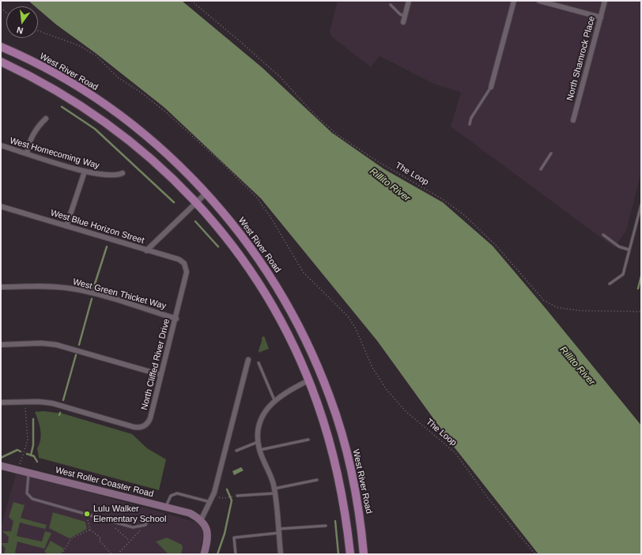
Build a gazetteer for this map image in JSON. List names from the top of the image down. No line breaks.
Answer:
{"streets":{"main road":["West River Road"],"street":["North Shamrock Place","West Homecoming Way","West Blue Horizon Street","West Green Thicket Way","North Cliffed River Drive","West Roller Coaster Road"],"path":["The Loop"]},"crossings":[["West Blue Horizon Street","North Cliffed River Drive"],["West Green Thicket Way","North Cliffed River Drive"]],"water":["Rillito River"],"places":["Lulu Walker Elementary School"],"north":"bottom"}
